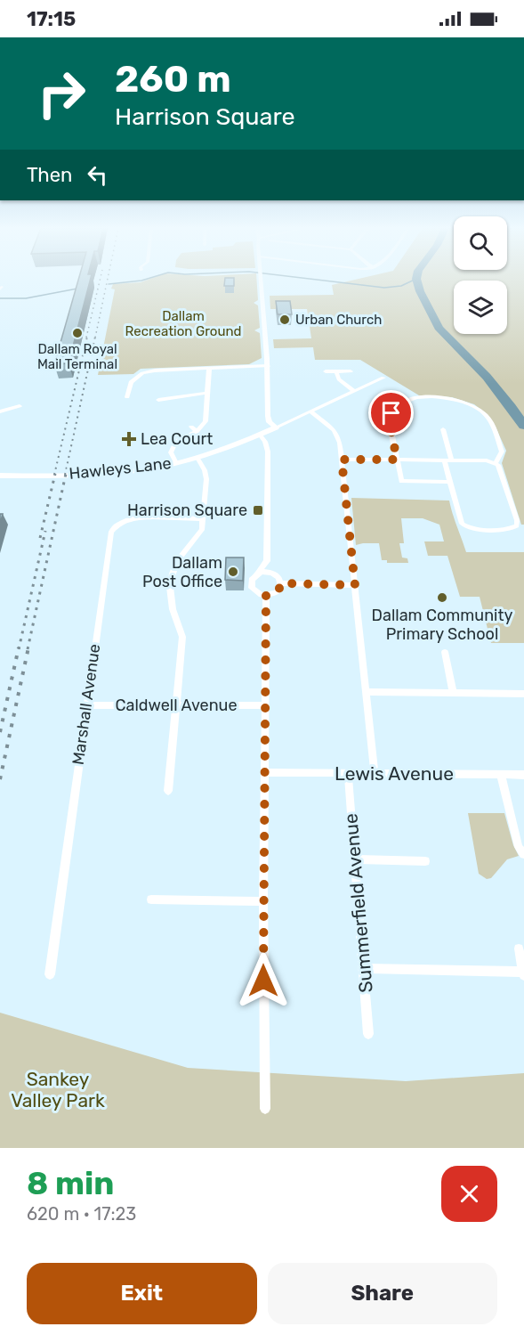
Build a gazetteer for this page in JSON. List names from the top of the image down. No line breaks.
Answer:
{"streets":{"street":["Hawleys Lane","Marshall Avenue","Caldwell Avenue","Lewis Avenue","Summerfield Avenue"]},"crossings":[["Marshall Avenue","Caldwell Avenue"],["Lewis Avenue","Summerfield Avenue"]],"parks":["Dallam Recreation Ground","Sankey Valley Park"],"places":{"other":["Urban Church","Dallam Royal Mail Terminal","Dallam Post Office","Dallam Community Primary School"],"health":["Lea Court"],"transit":["Harrison Square"]},"page":{"status":"17:15","turn":["260 m","Harrison Square"],"then":"Then","heading":["8 min","620 m · 17:23"],"buttons":["Exit","Share"]}}
